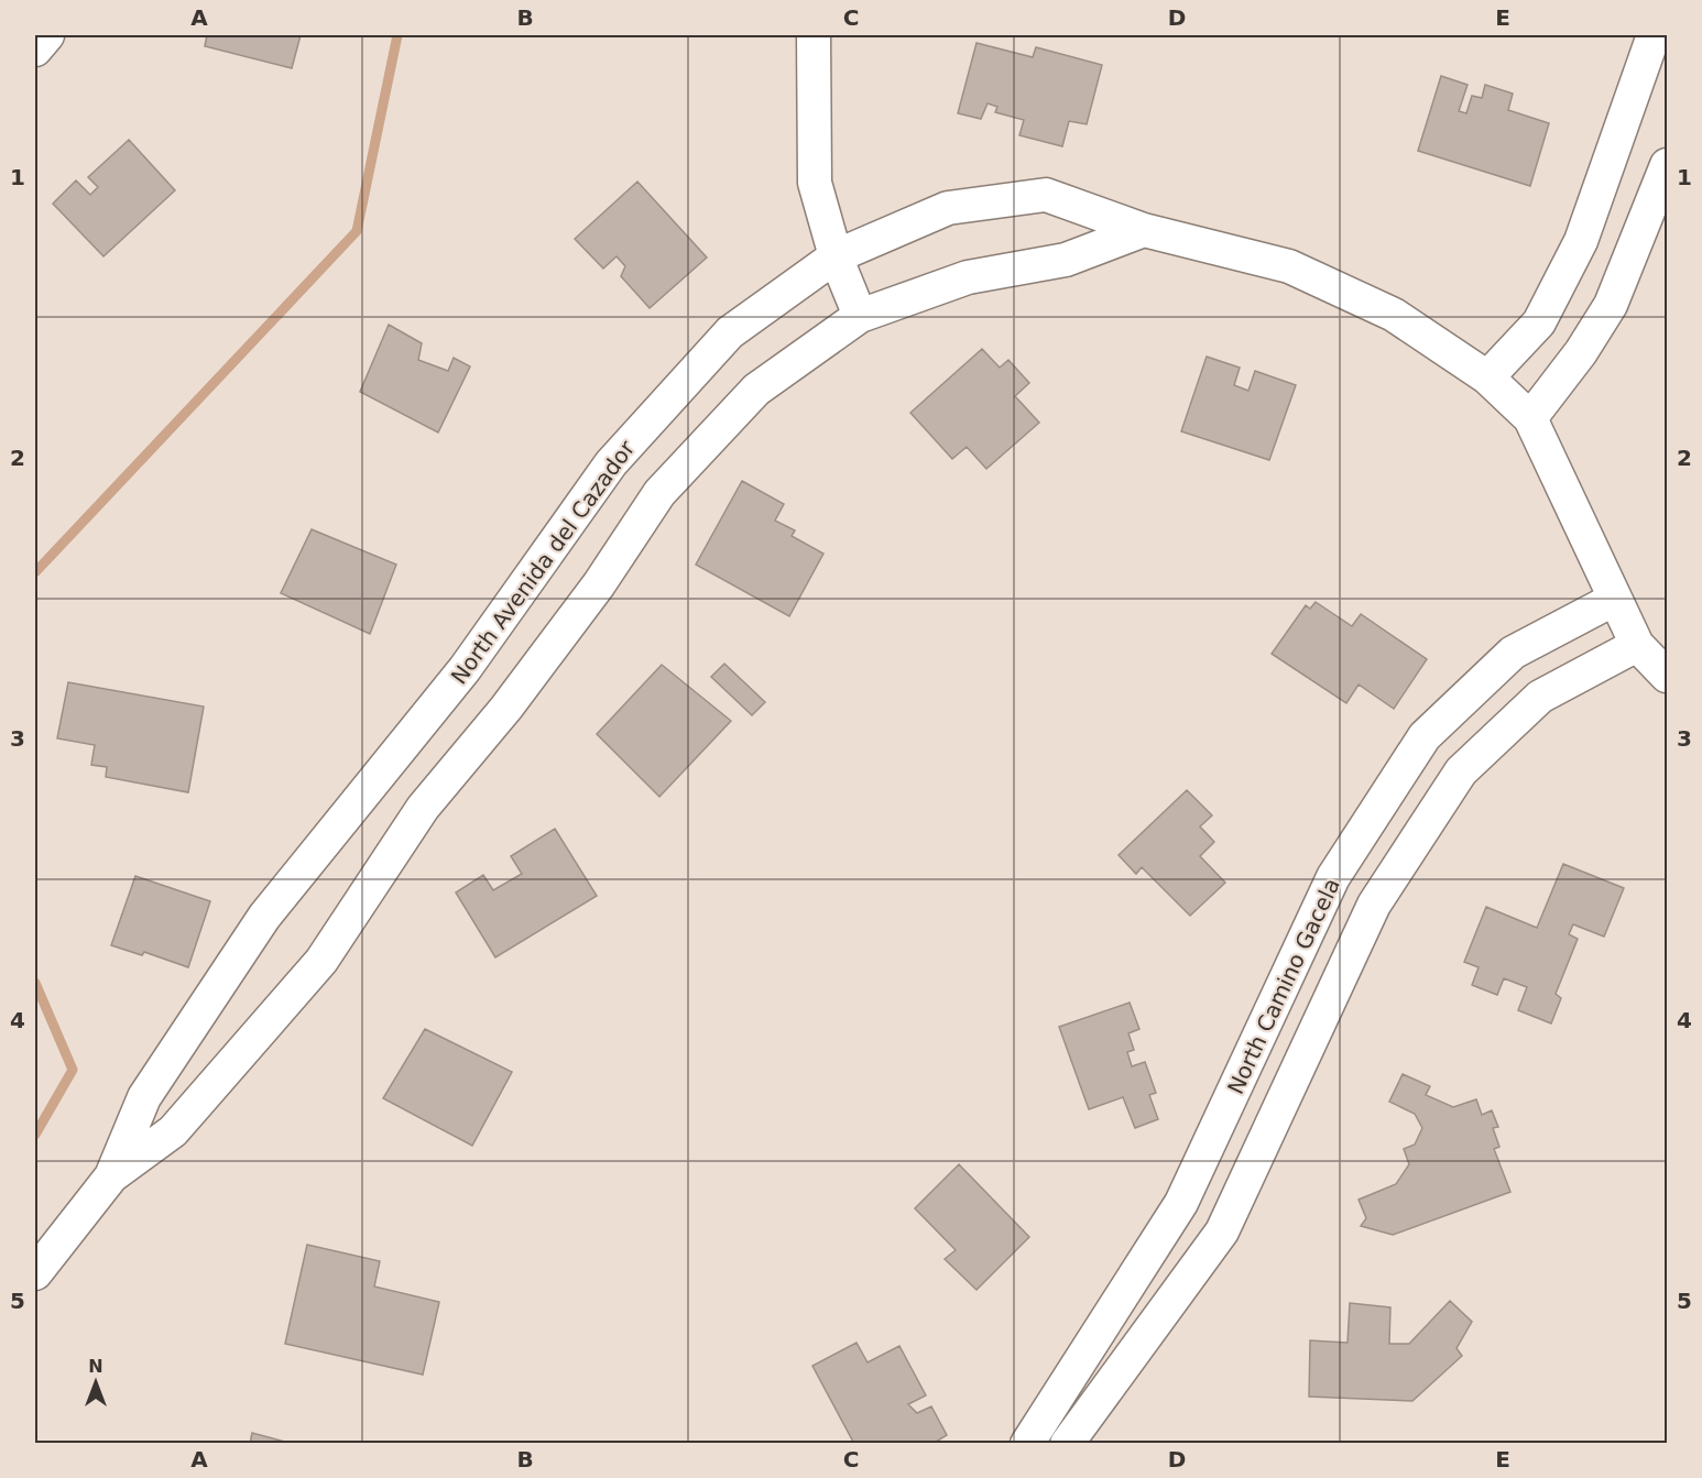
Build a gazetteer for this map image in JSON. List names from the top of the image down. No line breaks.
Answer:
{"streets":{"street":["North Avenida del Cazador","North Camino Gacela"]},"crossings":[["North Avenida del Cazador","North Camino Gacela"]],"north":"top","grid":{"columns":["A","B","C","D","E"],"rows":["1","2","3","4","5"]}}
